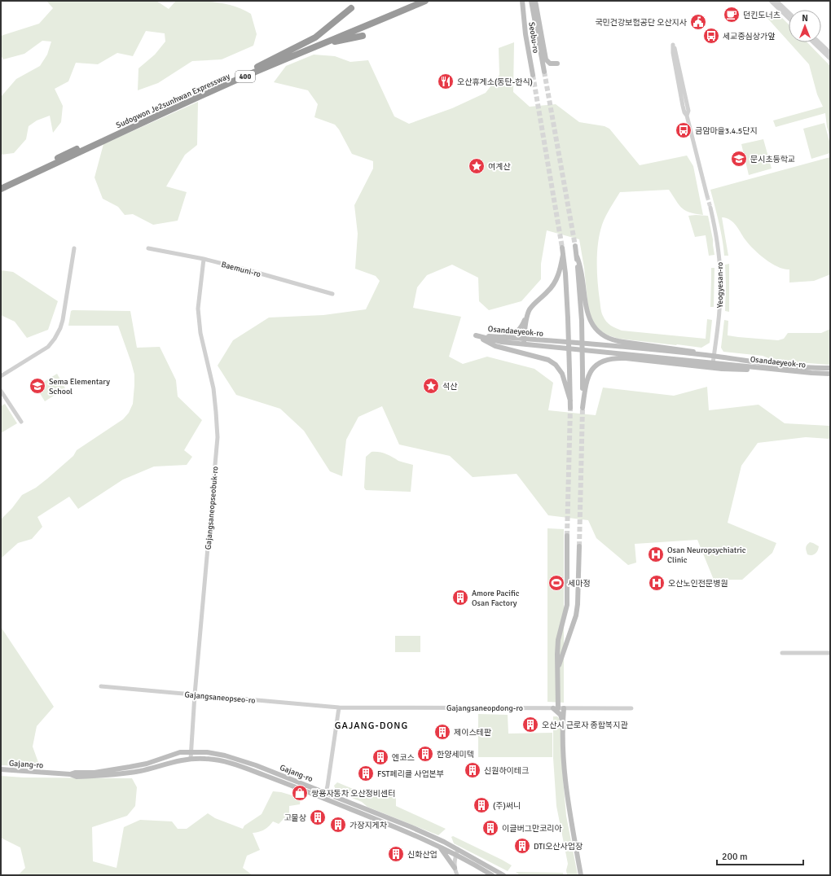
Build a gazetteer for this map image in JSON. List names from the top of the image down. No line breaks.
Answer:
{"streets":{"highway":["400","Sudogwon Je2sunhwan Expressway"],"main road":["Seobu-ro","Osandaeyeok-ro","Gajang-ro"],"street":["Baemuni-ro","Yeogyesan-ro","Gajangsaneopseobuk-ro","Gajangsaneopseo-ro","Gajangsaneopdong-ro"]},"crossings":[["Baemuni-ro","Gajangsaneopseobuk-ro"],["Yeogyesan-ro","Osandaeyeok-ro"],["Gajangsaneopseobuk-ro","Gajangsaneopseo-ro"],["Gajangsaneopseobuk-ro","Gajang-ro"],["Gajangsaneopseo-ro","Gajangsaneopdong-ro"]],"districts":["GAJANG-DONG"],"places":{"cafe":["던킨도너츠"],"public building":["국민건강보험공단 오산지사"],"bus stop":["세교중심상가앞","금암마을3.4.5단지"],"restaurant":["오산휴게소(동탄-한식)"],"school or university":["문시초등학교","Sema Elementary School"],"place":["여계산","석산"],"hospital":["Osan Neuropsychiatric Clinic","오산노인전문병원"],"sports":["세마정"],"building":["Amore Pacific Osan Factory","오산시 근로자 종합복지관","제이스테판","한양세미텍","엔코스","신원하이테크","FST페리클 사업본부","(주)써니","고물상","가장지게차","이글버그만코리아","DTI오산사업장","신화산업"],"shop":["쌍용자동차 오산정비센터"]},"scale_bar":"200 m","north":"top"}
